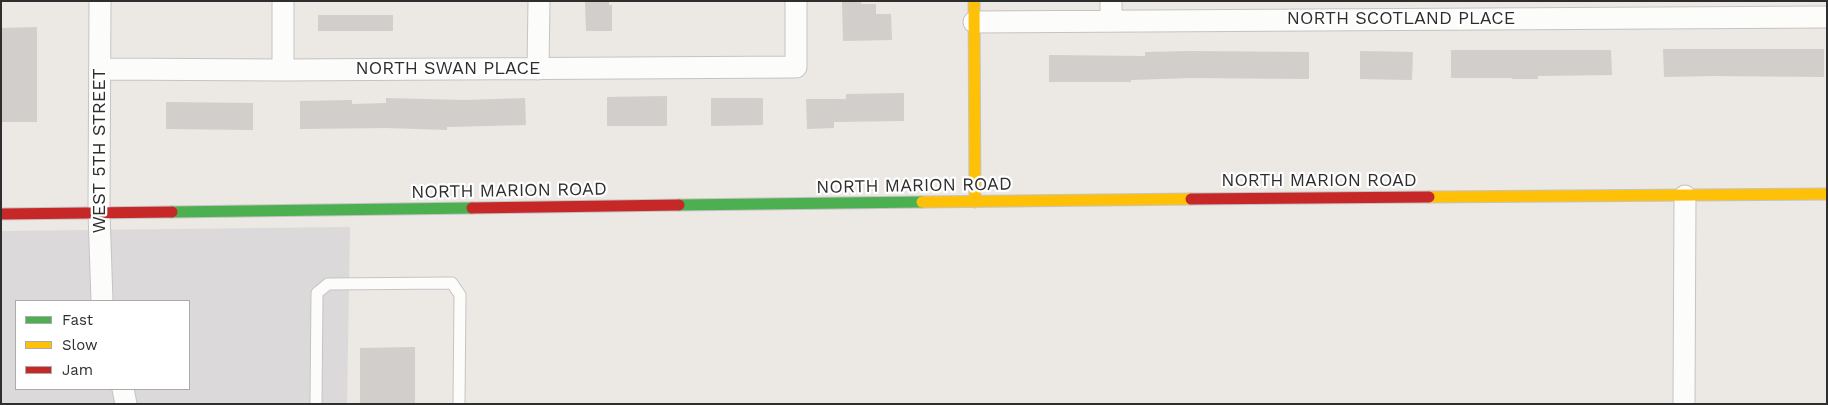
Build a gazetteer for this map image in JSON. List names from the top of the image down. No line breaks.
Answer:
{"streets":{"main road":["NORTH MARION ROAD"],"street":["NORTH SCOTLAND PLACE","NORTH SWAN PLACE","WEST 5TH STREET"]},"crossings":[["NORTH SWAN PLACE","WEST 5TH STREET"],["WEST 5TH STREET","NORTH MARION ROAD"]],"legend":["Fast","Slow","Jam"]}
